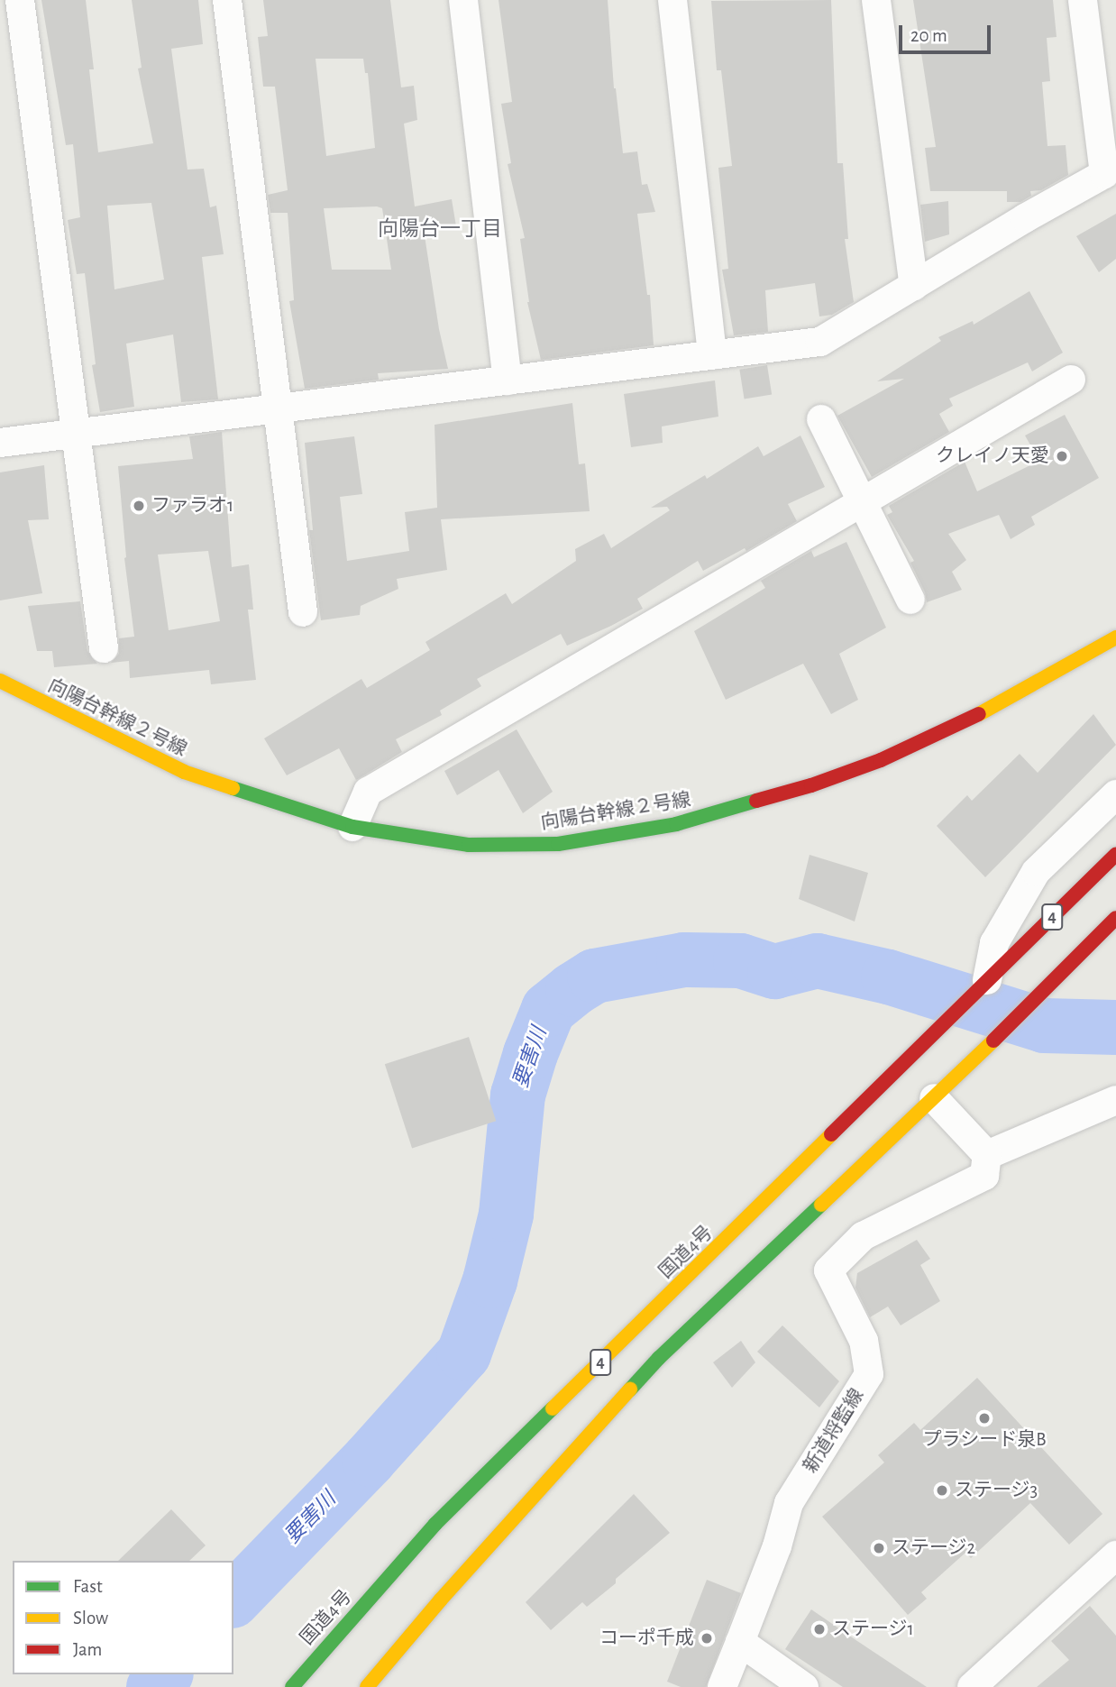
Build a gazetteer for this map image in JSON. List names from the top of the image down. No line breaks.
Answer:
{"streets":{"main road":["向陽台幹線２号線","4","国道4号"],"street":["新道将監線"]},"districts":["向陽台一丁目"],"water":["要害川"],"places":["クレイノ天愛","ファラオ1","プラシード泉B","ステージ3","ステージ2","ステージ1","コーポ千成"],"legend":["Fast","Slow","Jam"],"scale_bar":"20 m"}
